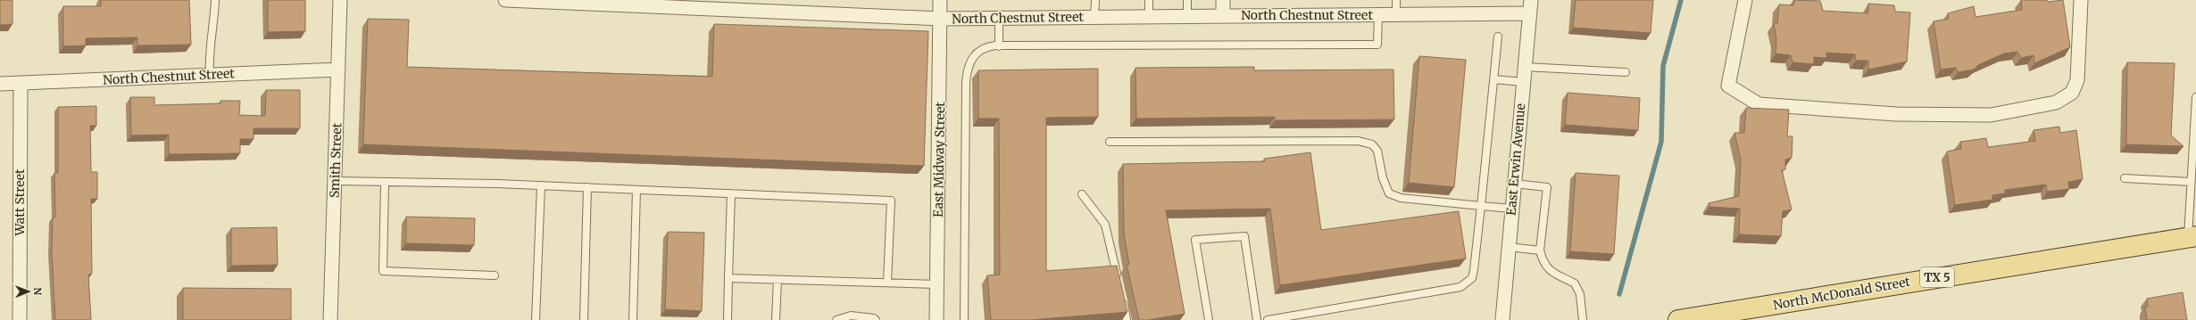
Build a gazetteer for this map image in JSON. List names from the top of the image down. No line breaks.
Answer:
{"streets":{"main road":["TX 5","North McDonald Street"],"street":["North Chestnut Street","East Midway Street","East Erwin Avenue","Smith Street","Watt Street"]},"crossings":[["North Chestnut Street","East Midway Street"],["North Chestnut Street","East Erwin Avenue"],["North Chestnut Street","Smith Street"],["North Chestnut Street","Watt Street"]],"north":"right"}
